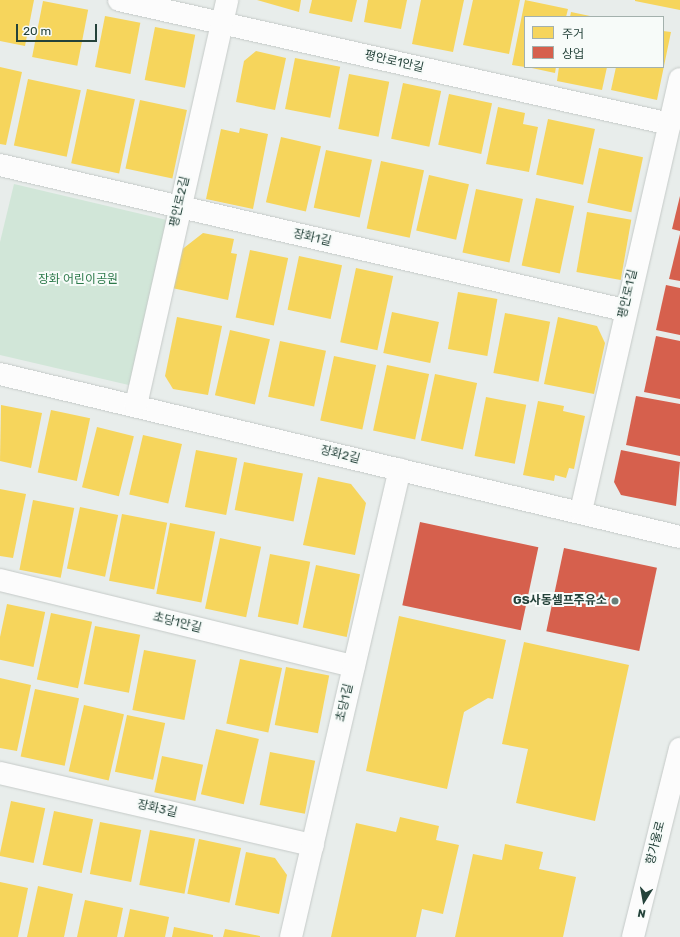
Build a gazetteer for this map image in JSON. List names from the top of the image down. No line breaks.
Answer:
{"streets":{"street":["평안로1안길","평안로2길","장화1길","평안로1길","장화2길","초당1안길","초당1길","장화3길","항가울로"]},"crossings":[["평안로1안길","평안로2길"],["평안로1안길","평안로1길"],["평안로2길","장화1길"],["평안로2길","장화2길"],["장화1길","평안로1길"],["평안로1길","장화2길"],["장화2길","초당1길"],["초당1안길","초당1길"],["초당1길","장화3길"]],"parks":["장화 어린이공원"],"places":["GS사동셀프주유소"],"legend":["주거","상업"],"scale_bar":"20 m","north":"bottom"}
